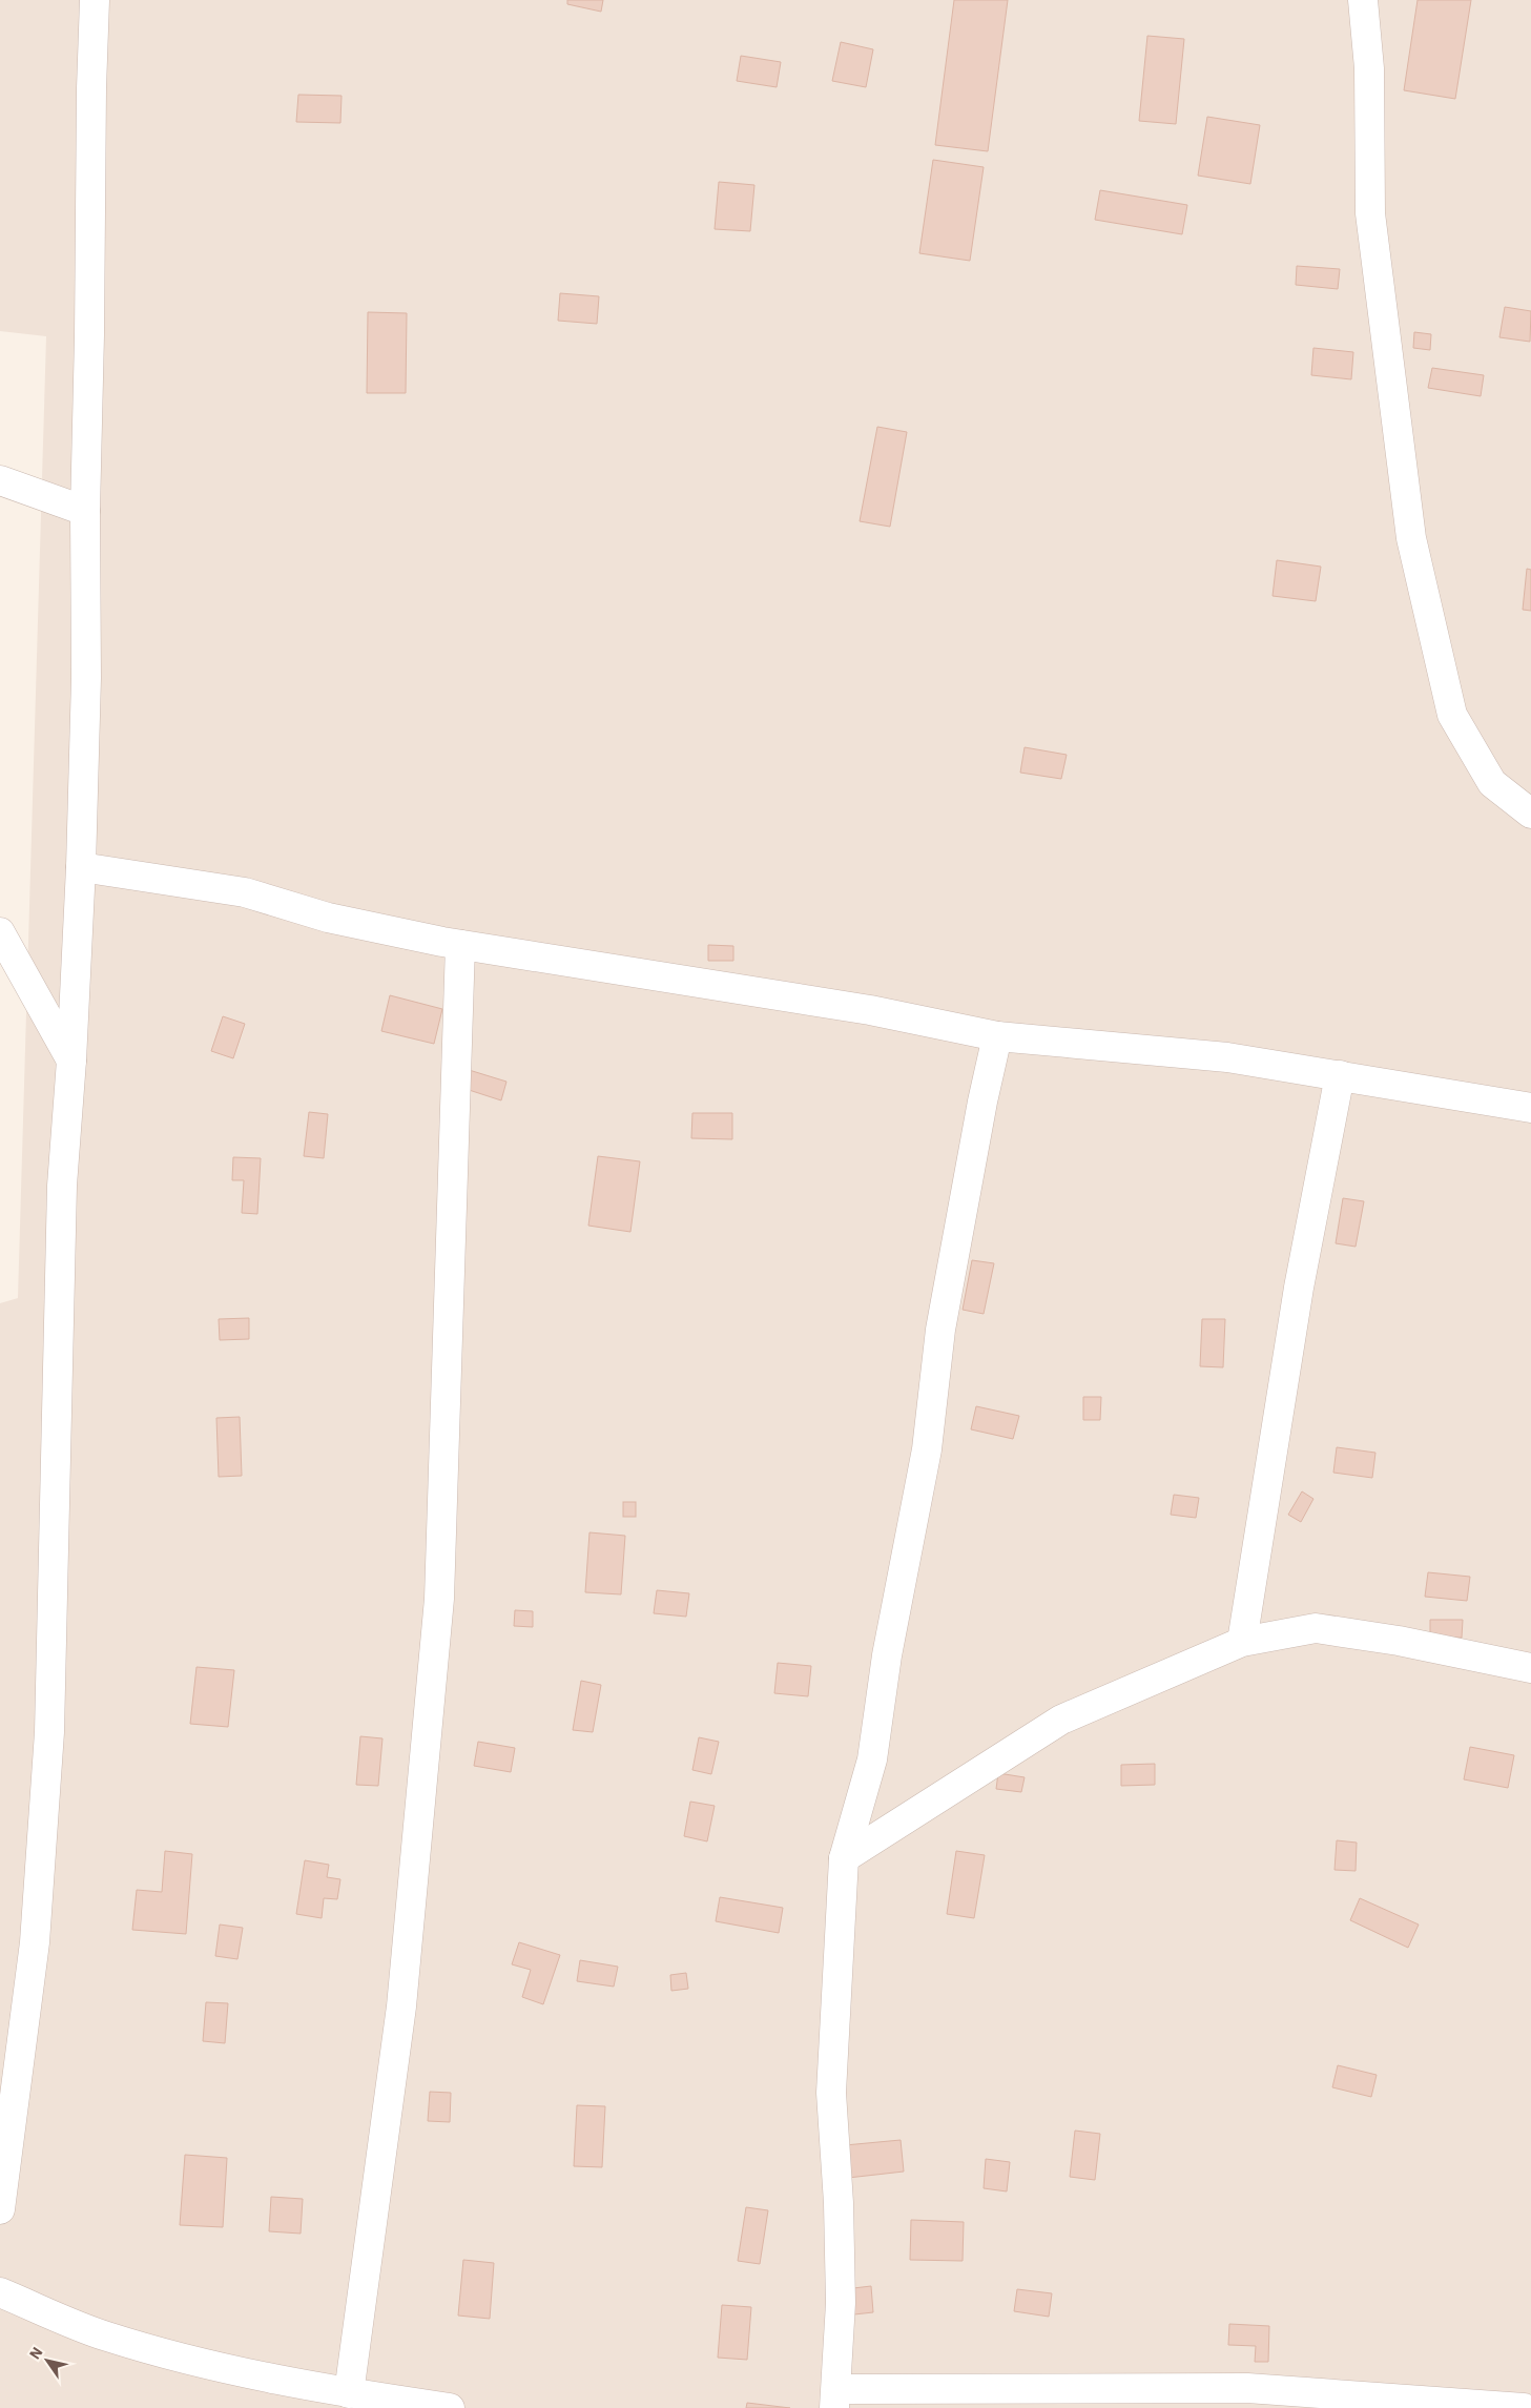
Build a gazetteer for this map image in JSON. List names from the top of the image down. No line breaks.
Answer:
{"north":"top left"}
